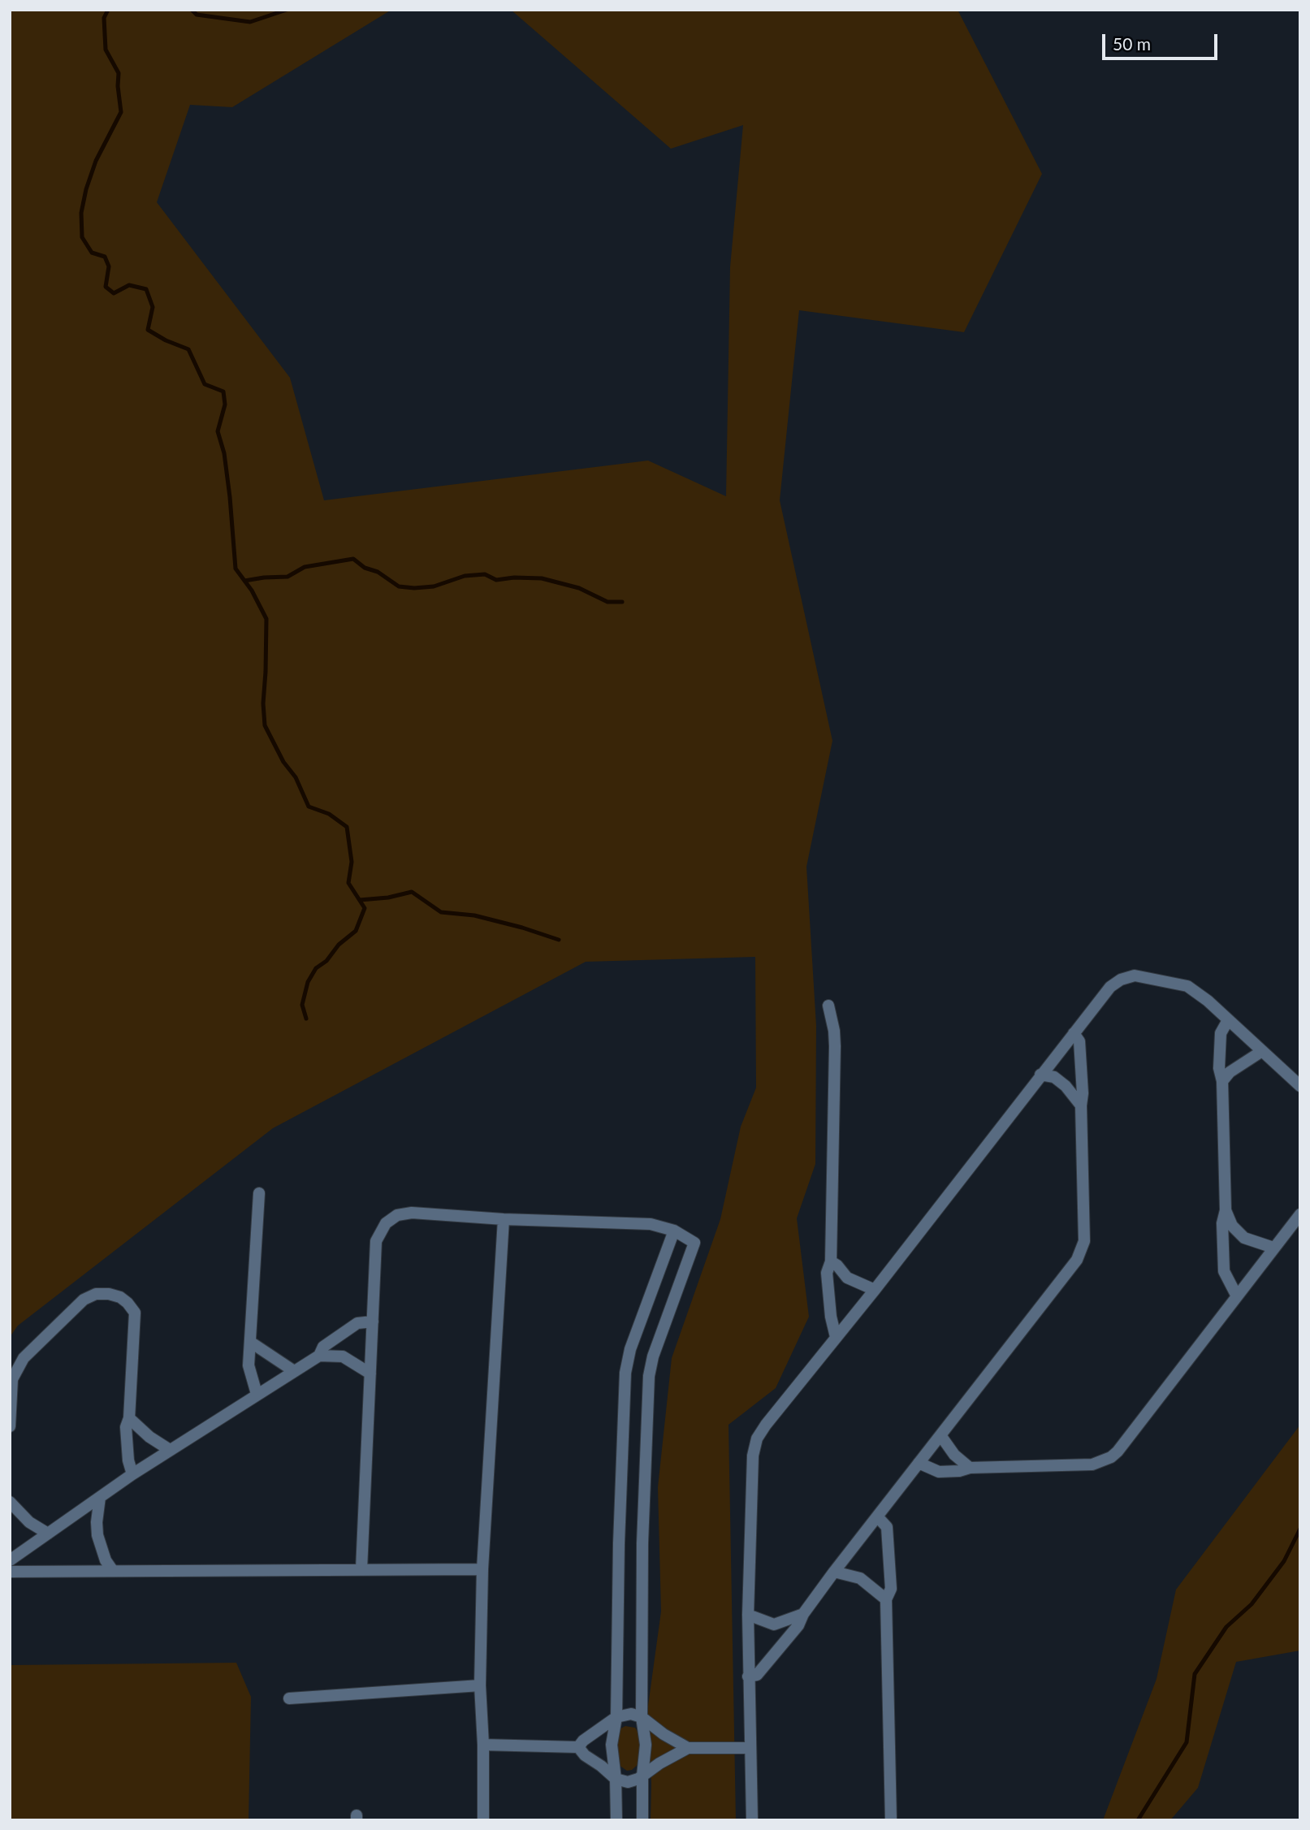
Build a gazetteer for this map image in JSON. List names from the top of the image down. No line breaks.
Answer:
{"scale_bar":"50 m"}
